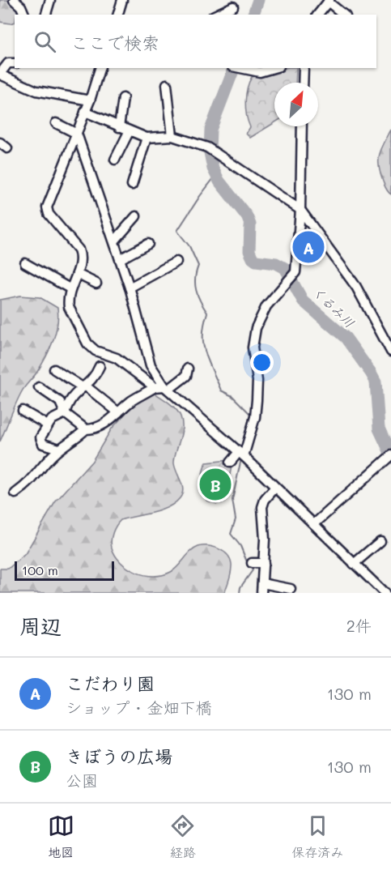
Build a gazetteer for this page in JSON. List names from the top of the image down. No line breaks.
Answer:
{"water":["くるみ川"],"scale_bar":"100 m","north":"top right","page":{"search":"ここで検索","pins":["A","B"],"scale":"100 m","heading":["周辺","2件"],"list":[{"mark":"A","name":"こだわり園","note":"ショップ · 金畑下橋","value":"130 m"},{"mark":"B","name":"きぼうの広場","note":"公園","value":"130 m"}],"nav":["地図","経路","保存済み"]}}
